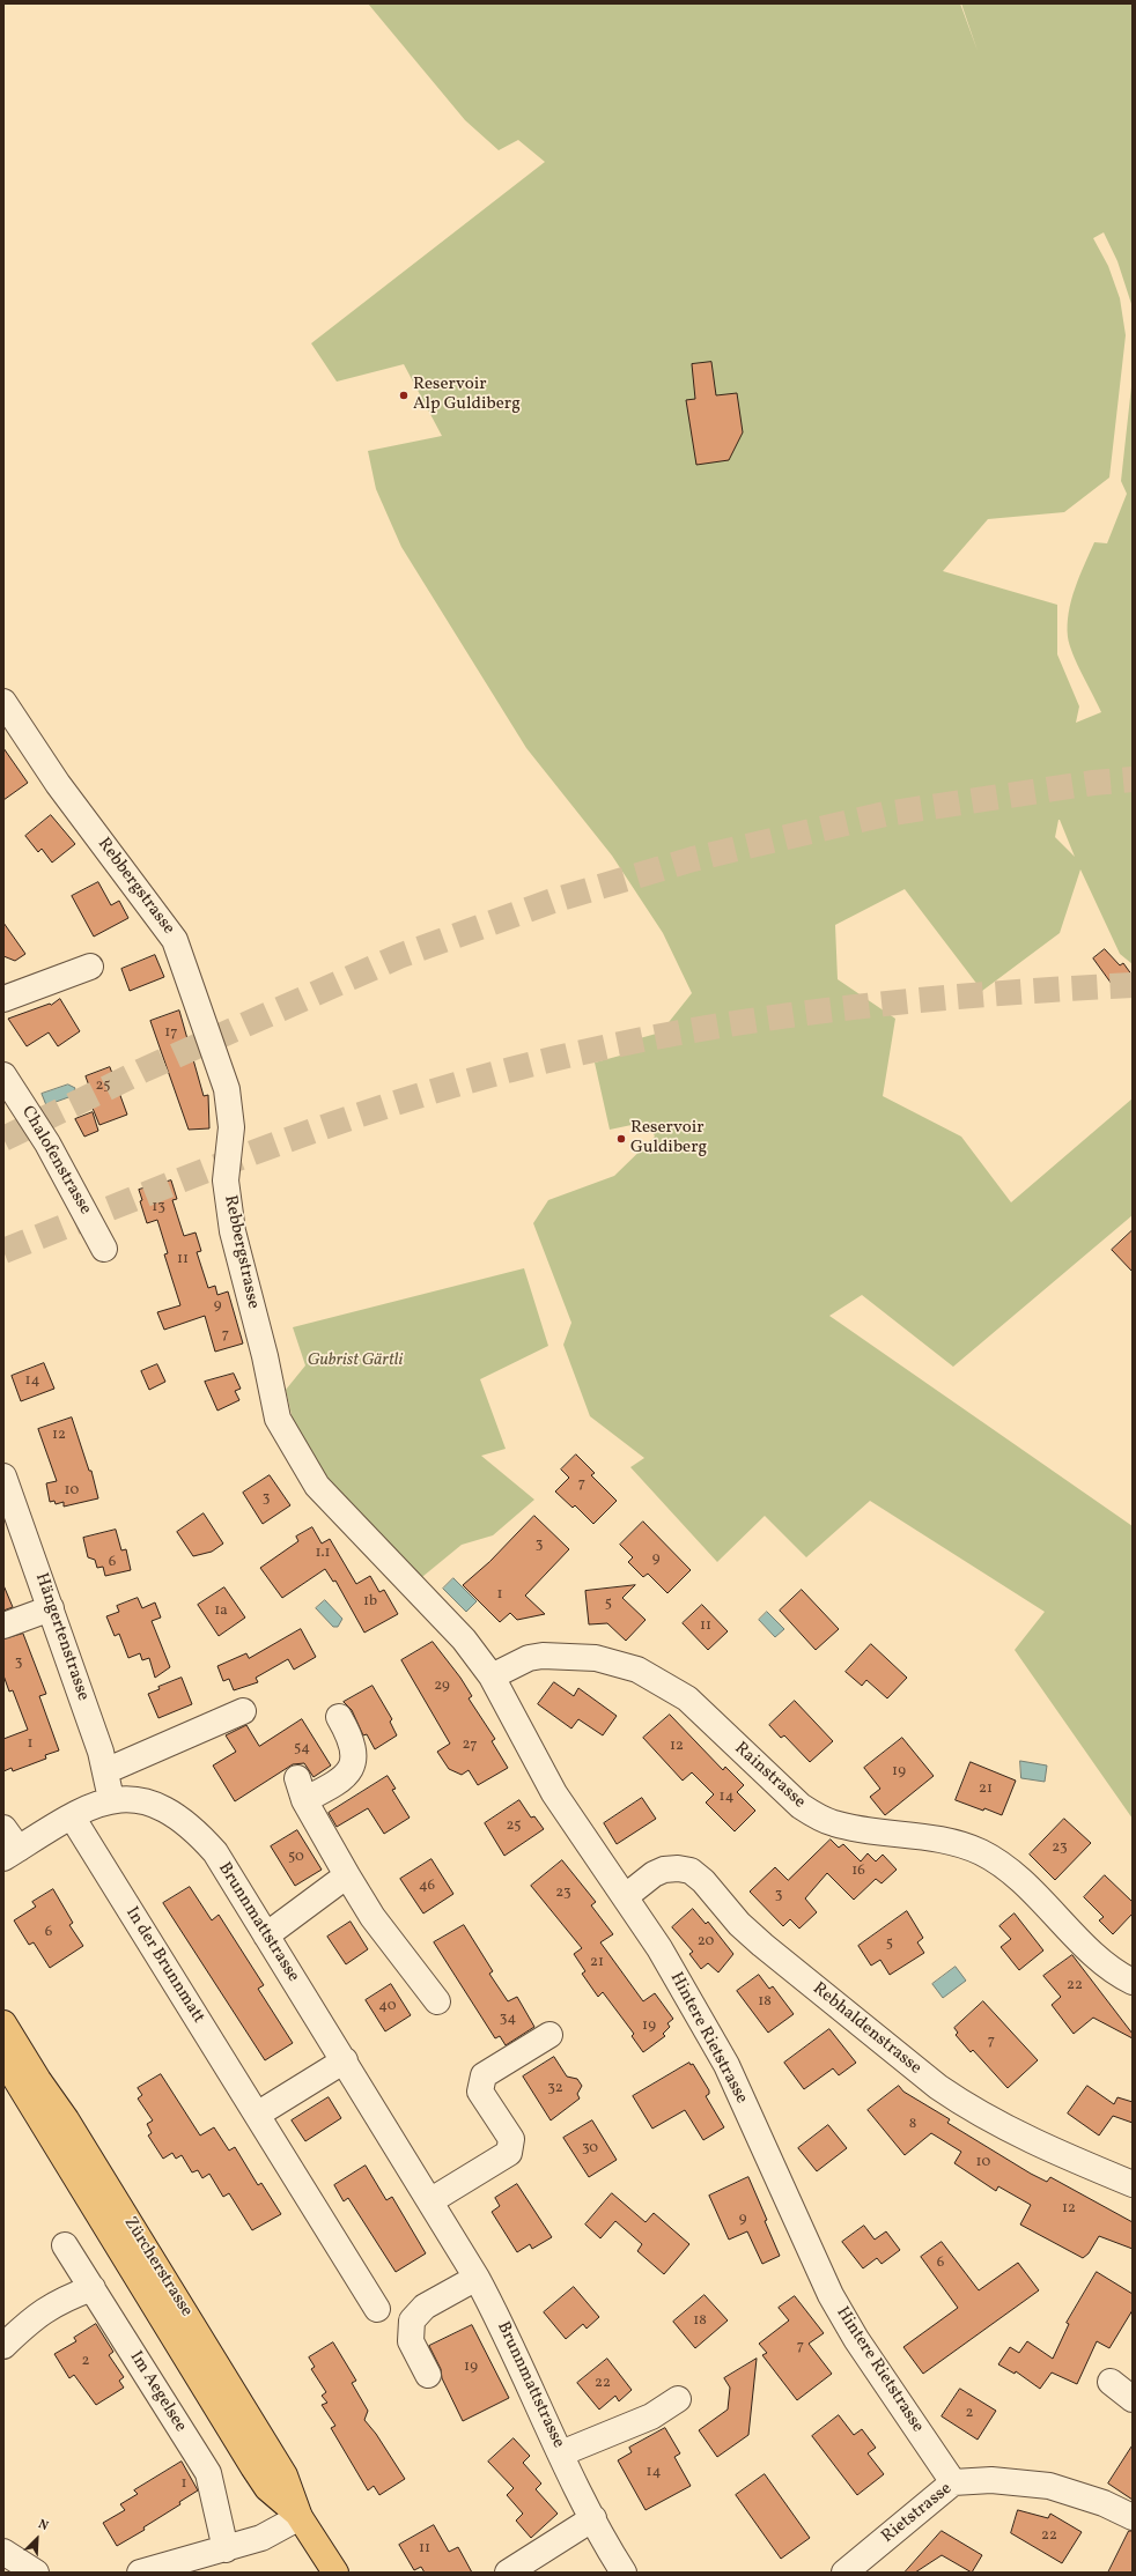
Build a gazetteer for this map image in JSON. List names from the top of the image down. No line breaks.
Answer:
{"streets":{"main road":["Zürcherstrasse"],"street":["Rebbergstrasse","Chalofenstrasse","Hängertenstrasse","Rainstrasse","Brunnmattstrasse","In der Brunnmatt","Rebhaldenstrasse","Hintere Rietstrasse","Im Aegelsee","Rietstrasse"]},"crossings":[["Rebbergstrasse","Hintere Rietstrasse"],["Hängertenstrasse","Brunnmattstrasse"],["Rainstrasse","Hintere Rietstrasse"],["Brunnmattstrasse","In der Brunnmatt"],["Rebhaldenstrasse","Hintere Rietstrasse"],["Hintere Rietstrasse","Rietstrasse"]],"parks":["Gubrist Gärtli"],"places":["Reservoir Alp Guldiberg","Reservoir Guldiberg"],"house_numbers":["17","25","13","11","9","7","14","12","7","10","3","3","1.1","9","6","1","1b","5","1a","11","3","29","1","27","12","54","19","21","14","25","23","50","16","46","23","3","6","20","5","21","22","18","40","34","19","7","32","8","30","10","12","9","6","18","7","2","19","22","2","14","1","22","11"],"north":"top right"}
